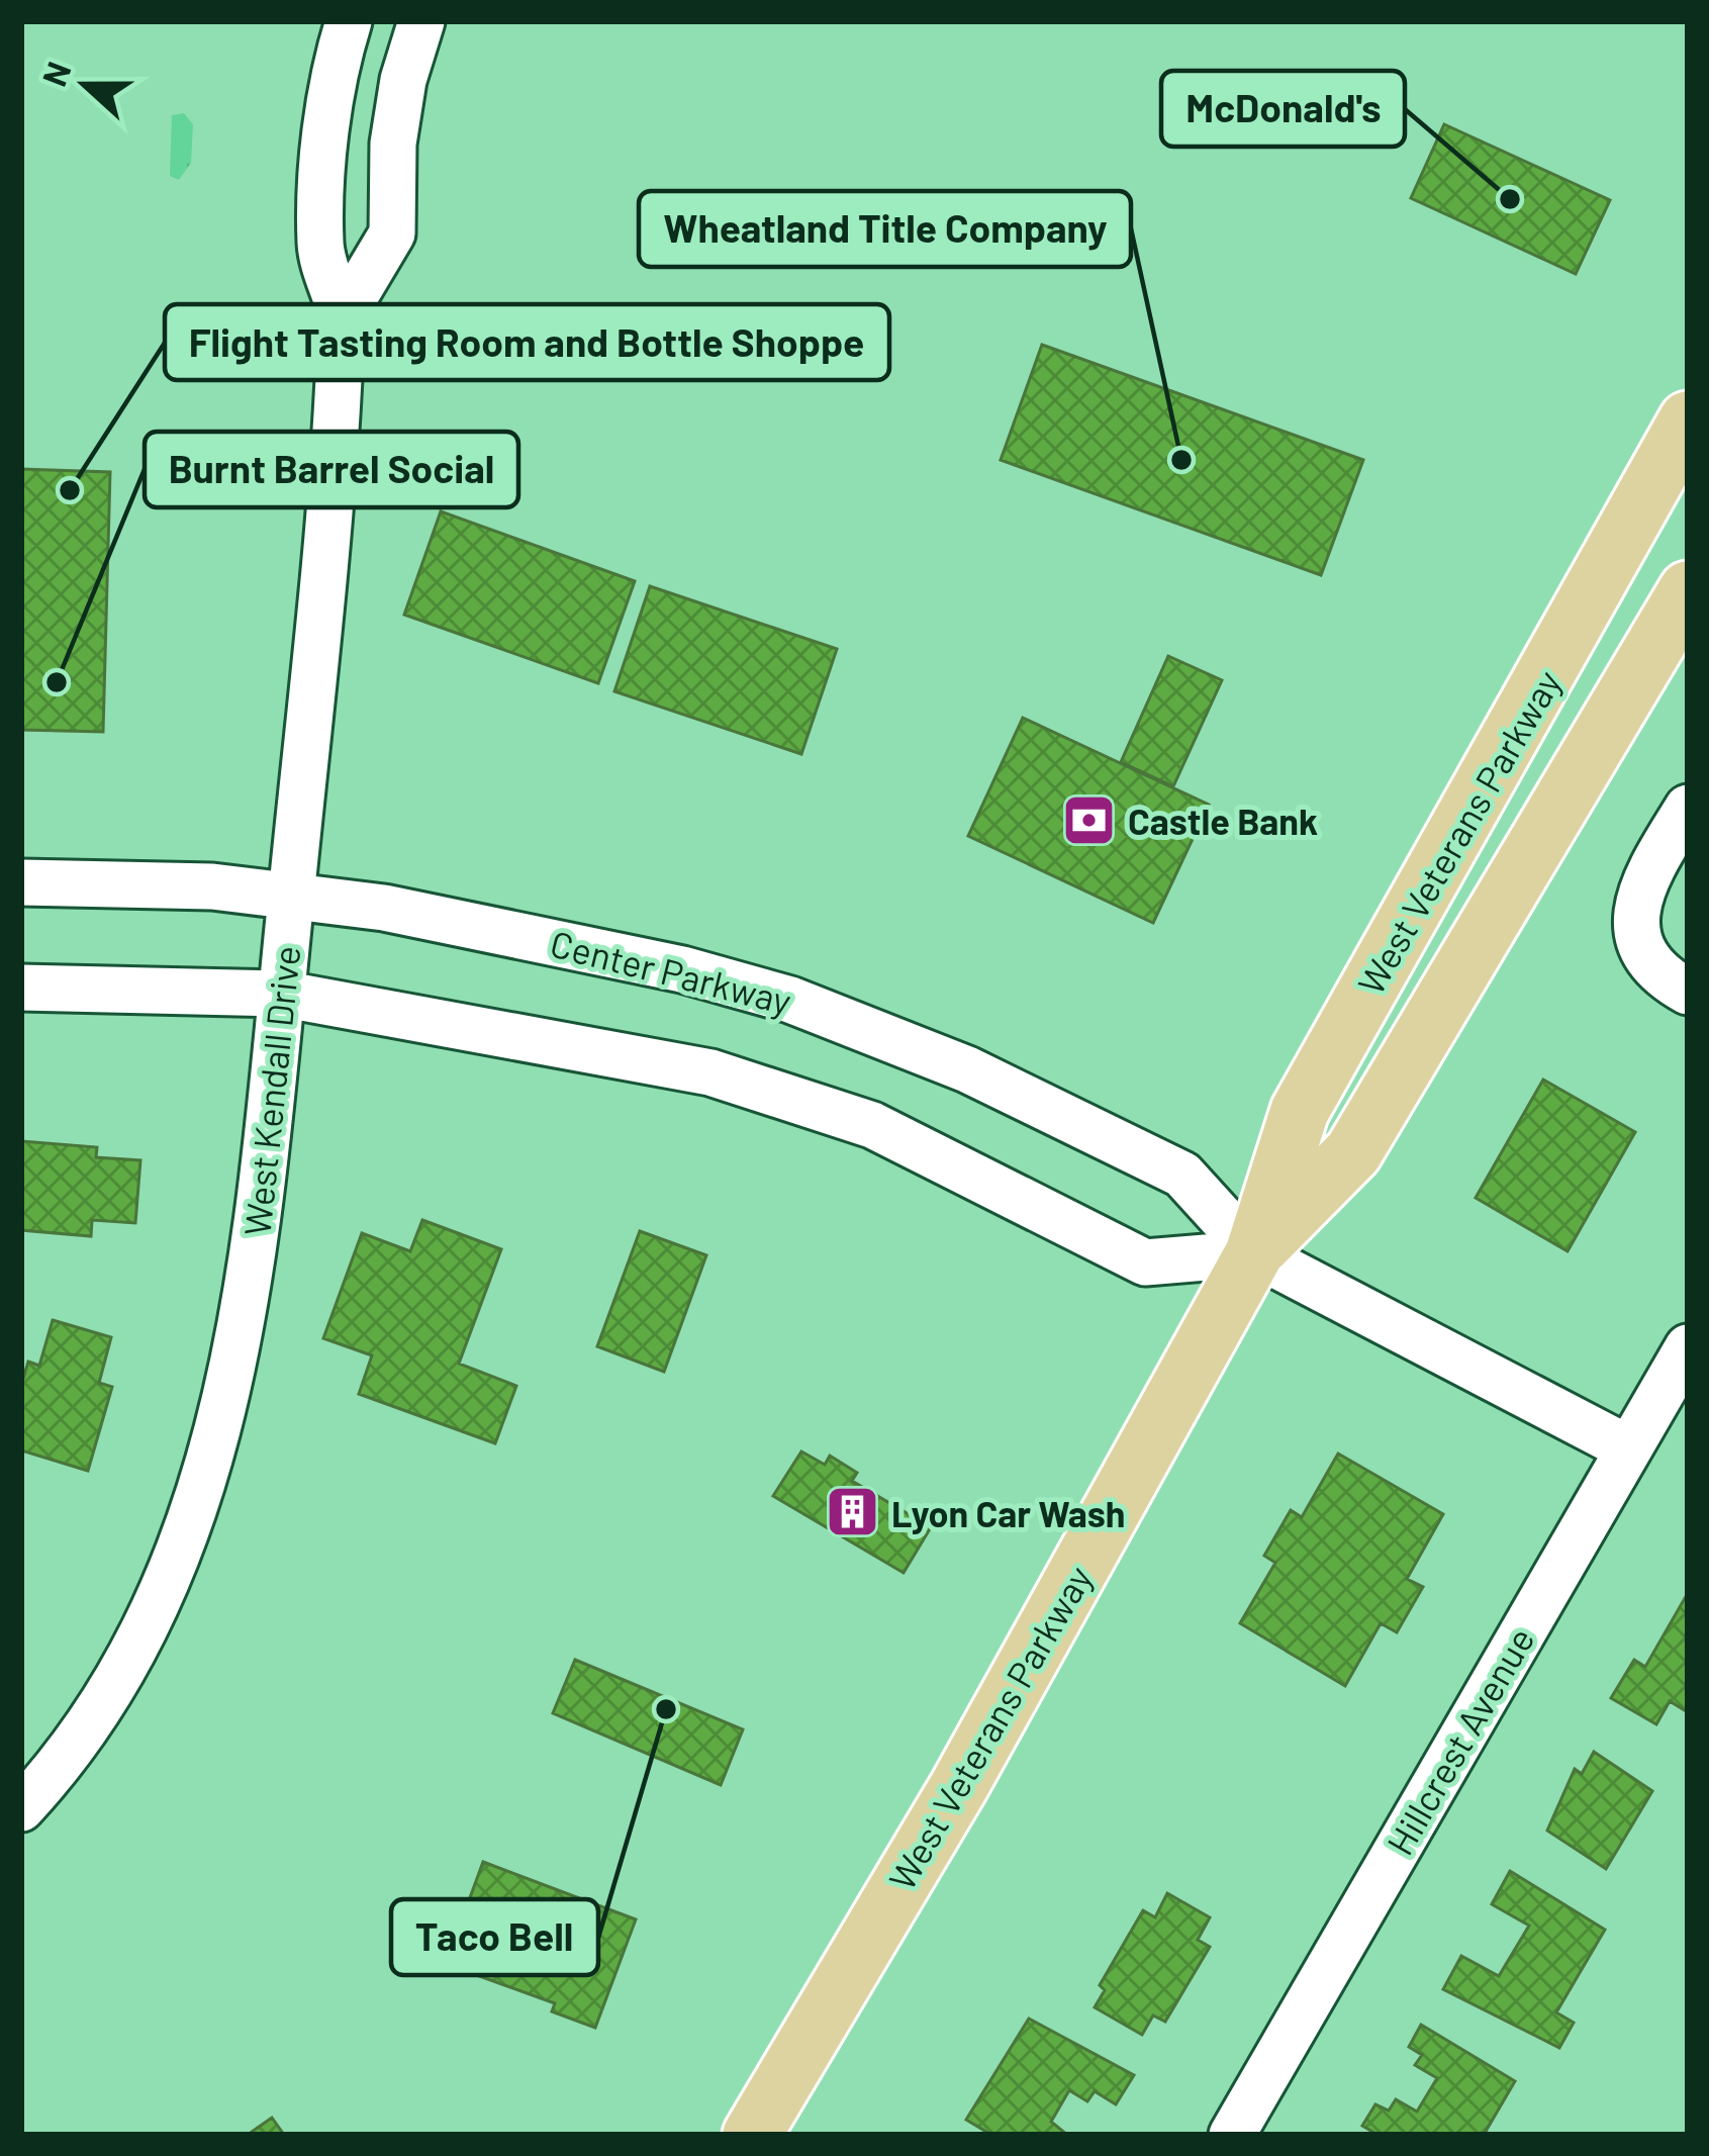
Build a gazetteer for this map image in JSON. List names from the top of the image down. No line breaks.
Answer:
{"streets":{"main road":["West Veterans Parkway"],"street":["Center Parkway","West Kendall Drive","Hillcrest Avenue"]},"crossings":[["West Veterans Parkway","Center Parkway"],["Center Parkway","West Kendall Drive"],["Center Parkway","Hillcrest Avenue"]],"places":{"other":["McDonald's","Wheatland Title Company","Flight Tasting Room and Bottle Shoppe","Burnt Barrel Social","Taco Bell"],"bank":["Castle Bank"],"building":["Lyon Car Wash"]},"north":"left"}
